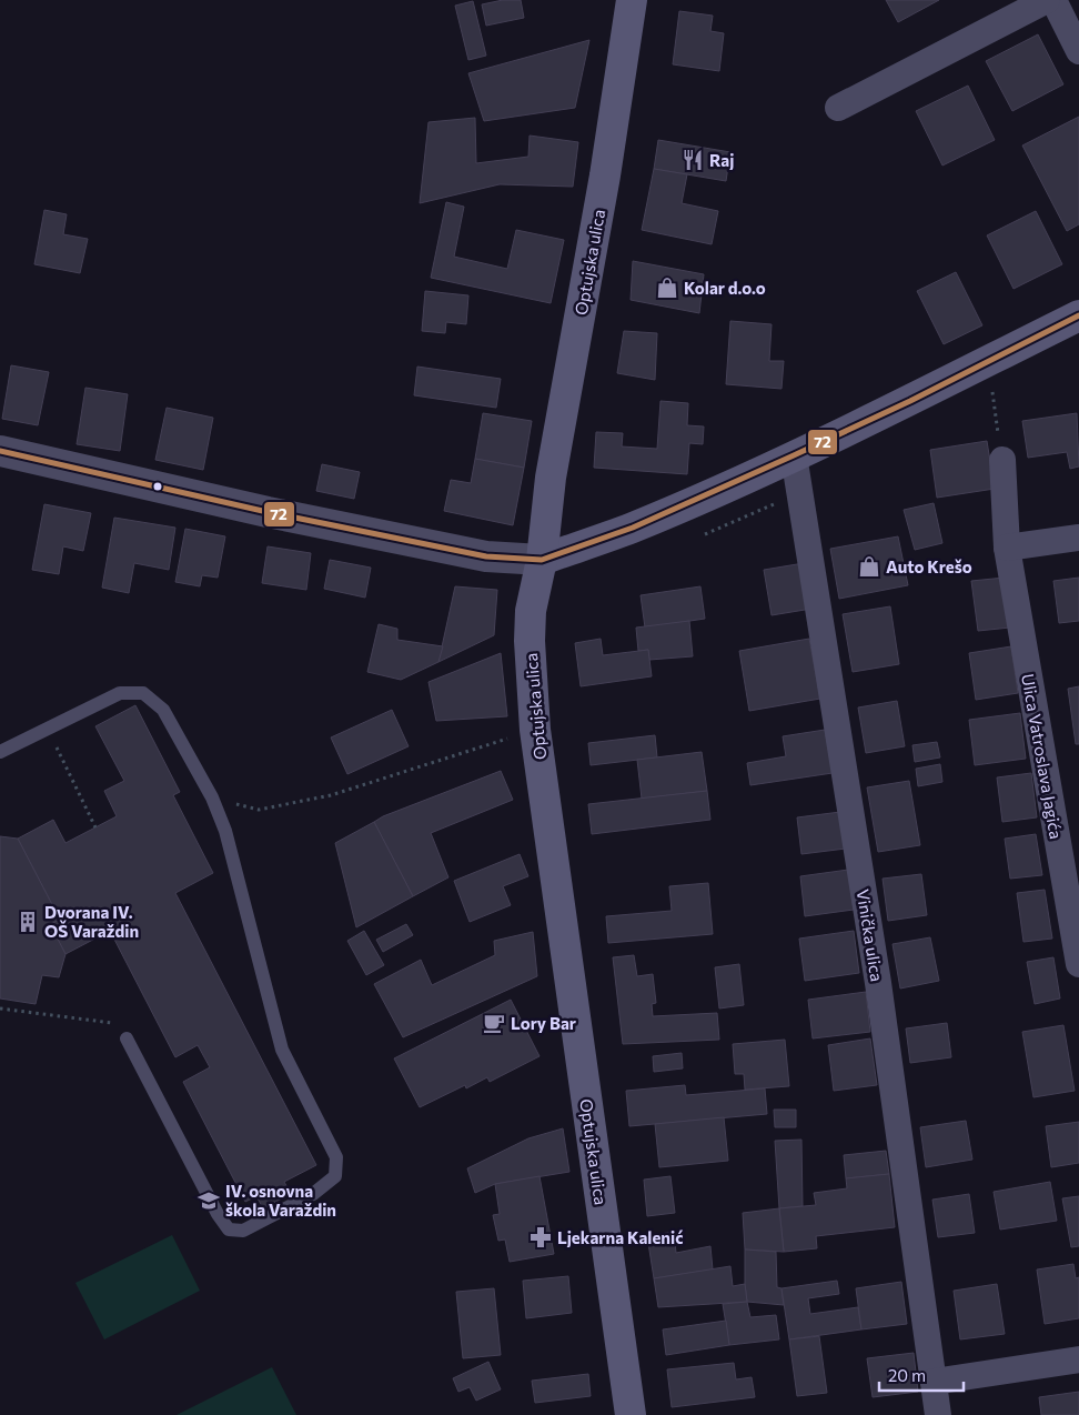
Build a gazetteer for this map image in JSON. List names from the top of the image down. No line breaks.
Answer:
{"streets":{"main road":["Optujska ulica"],"street":["Ulica Vatroslava Jagića","Vinička ulica"]},"places":{"restaurant":["Raj"],"shop":["Kolar d.o.o","Auto Krešo"],"building":["Dvorana IV. OŠ Varaždin"],"cafe":["Lory Bar"],"school or university":["IV. osnovna škola Varaždin"],"pharmacy":["Ljekarna Kalenić"]},"lines":["transit line 72"],"scale_bar":"20 m"}
